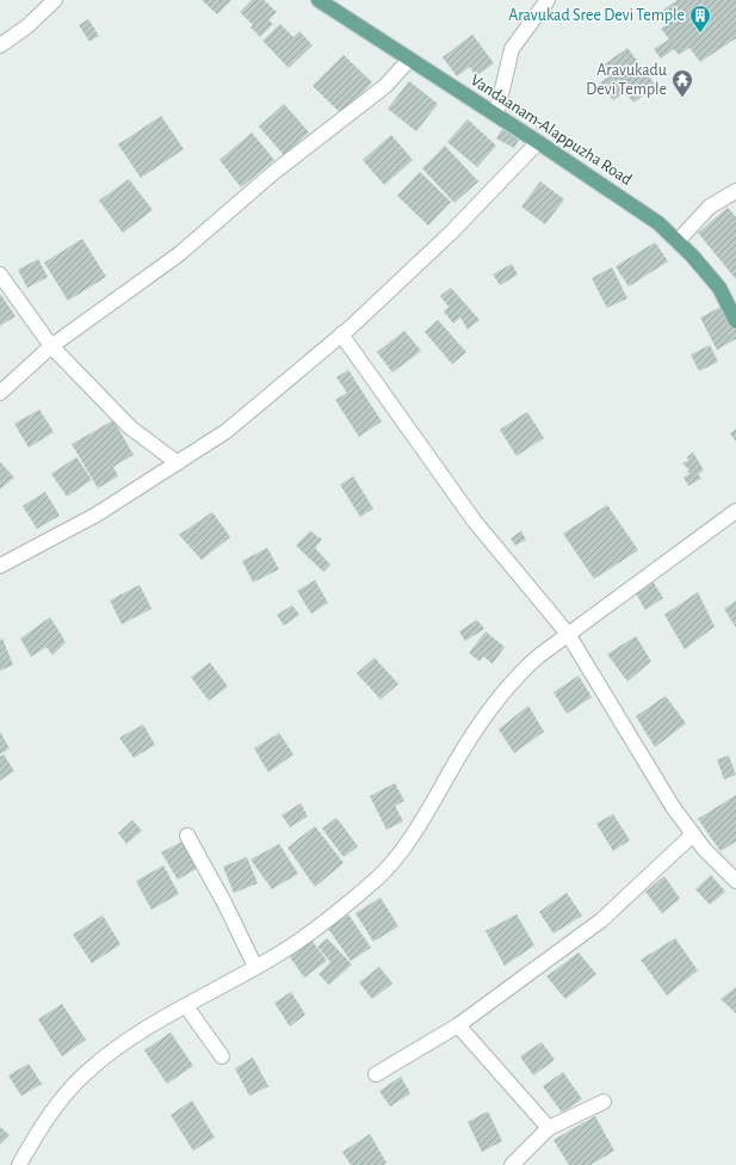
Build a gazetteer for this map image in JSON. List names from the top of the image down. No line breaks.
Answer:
{"streets":{"main road":["Vandaanam-Alappuzha Road"]},"places":{"building":["Aravukad Sree Devi Temple"],"temple":["Aravukadu Devi Temple"]}}
